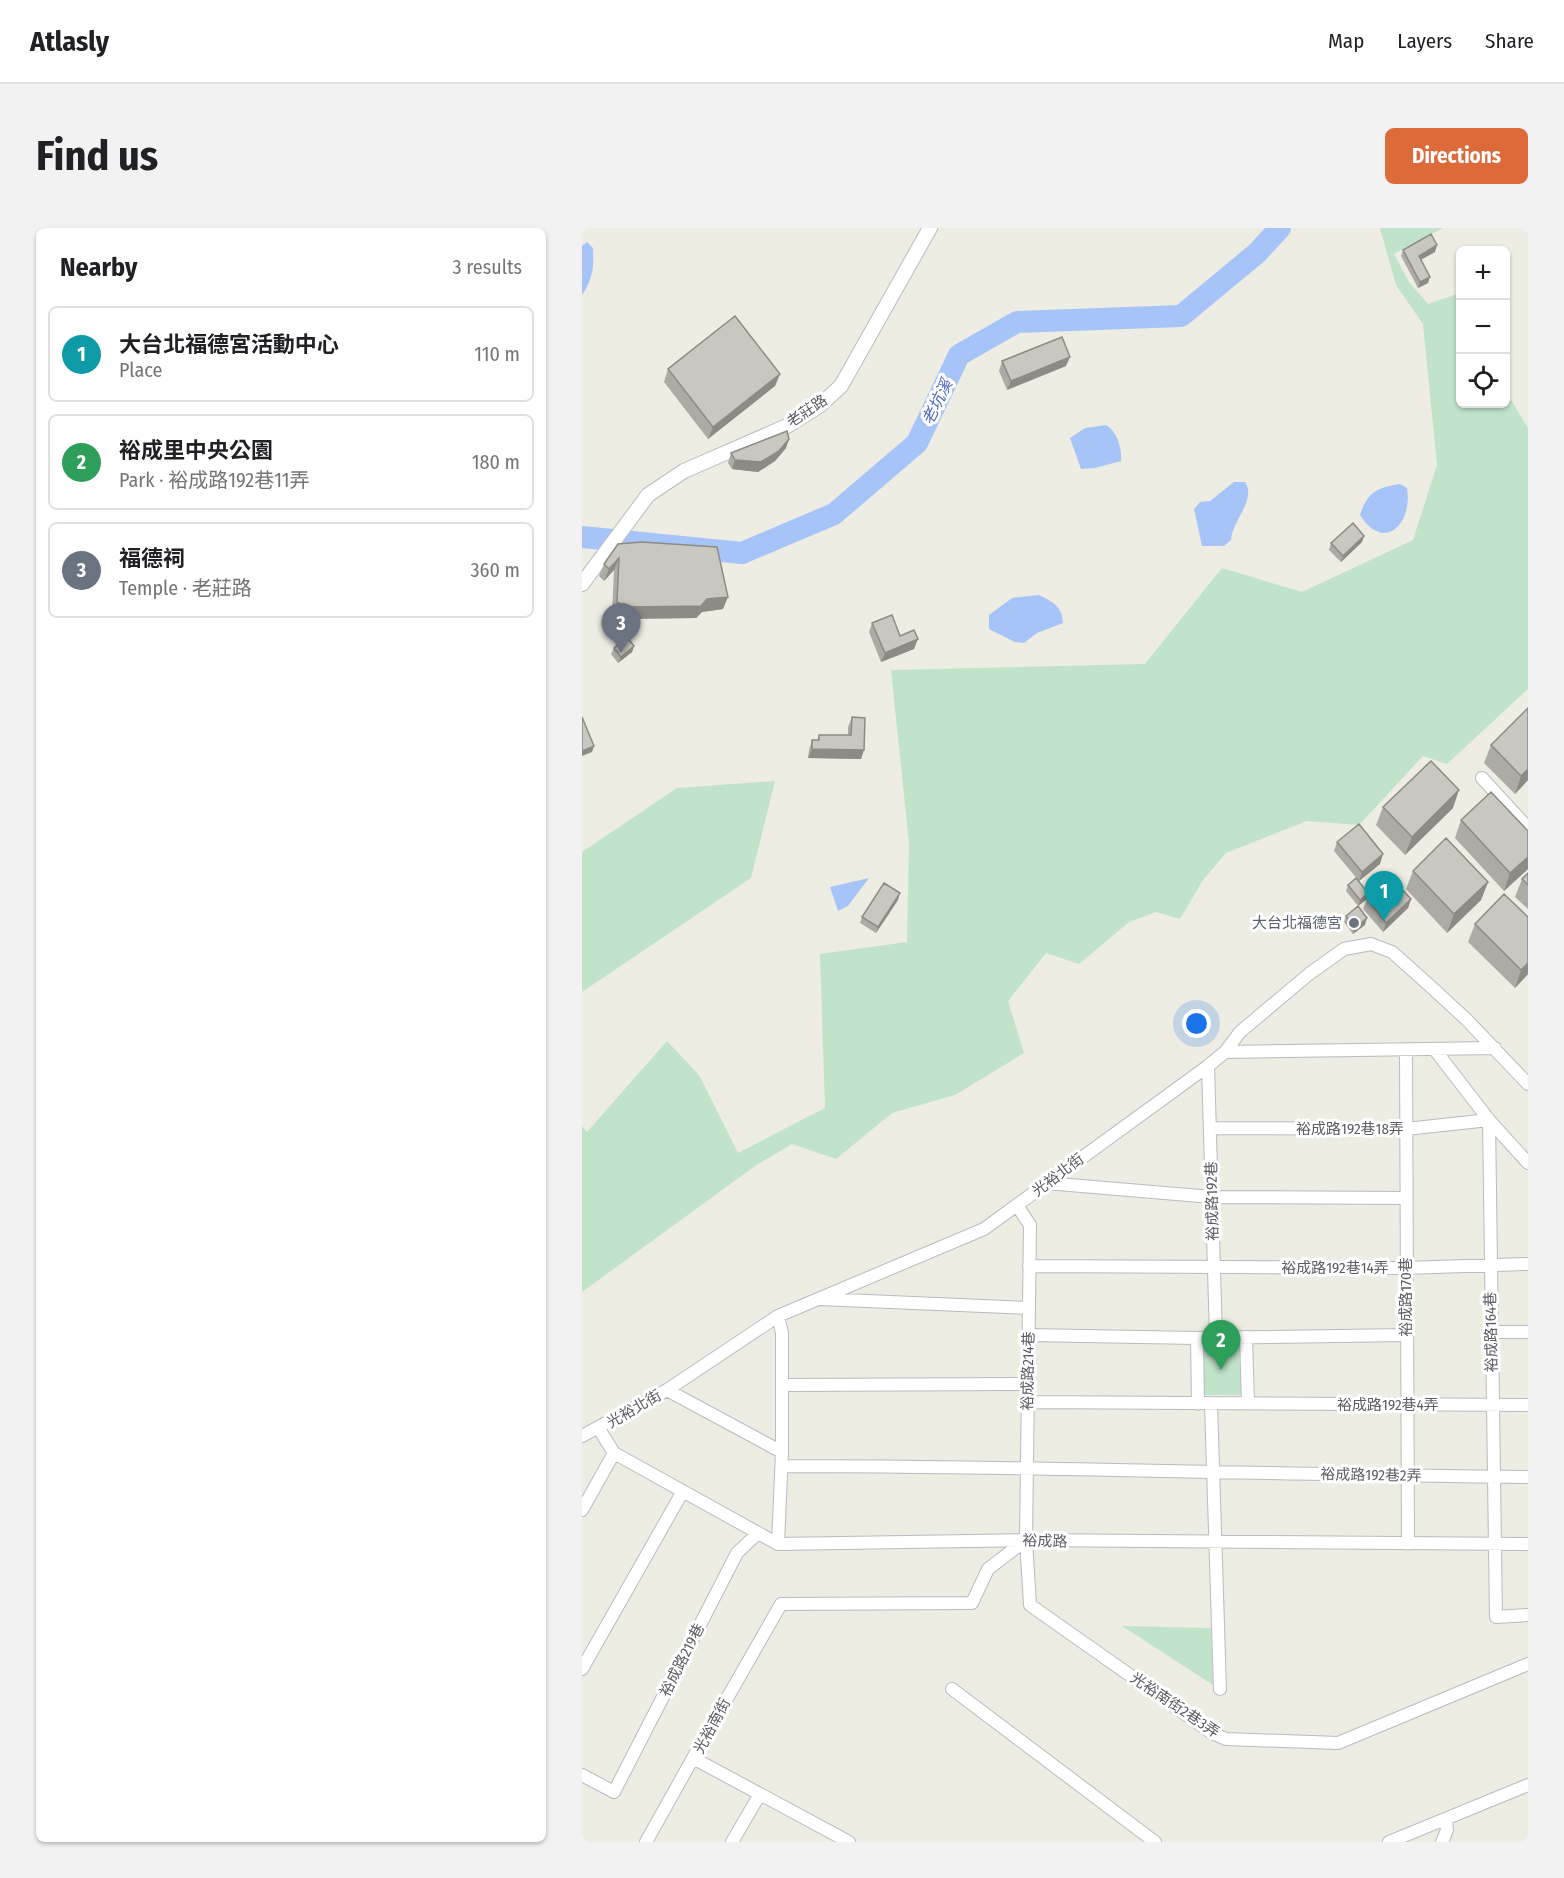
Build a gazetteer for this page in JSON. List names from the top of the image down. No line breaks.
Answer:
{"streets":{"street":["老莊路","裕成路192巷18弄","光裕北街","裕成路192巷","裕成路192巷14弄","裕成路170巷","裕成路164巷","裕成路214巷","裕成路192巷4弄","裕成路192巷2弄","裕成路","裕成路219巷","光裕南街2巷3弄","光裕南街"]},"crossings":[["裕成路192巷18弄","裕成路192巷"],["裕成路192巷18弄","裕成路170巷"],["裕成路192巷18弄","裕成路164巷"],["光裕北街","裕成路192巷"],["光裕北街","裕成路214巷"],["光裕北街","裕成路"],["裕成路192巷","裕成路192巷14弄"],["裕成路192巷14弄","裕成路170巷"],["裕成路192巷14弄","裕成路164巷"],["裕成路192巷14弄","裕成路214巷"],["裕成路170巷","裕成路192巷4弄"],["裕成路170巷","裕成路192巷2弄"],["裕成路170巷","裕成路"],["裕成路164巷","裕成路192巷4弄"],["裕成路164巷","裕成路192巷2弄"],["裕成路164巷","裕成路"],["裕成路214巷","裕成路192巷4弄"],["裕成路214巷","裕成路192巷2弄"],["裕成路214巷","裕成路"],["裕成路214巷","光裕南街2巷3弄"],["裕成路214巷","光裕南街"],["裕成路","裕成路219巷"],["裕成路","光裕南街2巷3弄"],["裕成路","光裕南街"],["光裕南街2巷3弄","光裕南街"]],"water":["老坑溪"],"places":["大台北福德宮"],"page":{"header":"Atlasly","nav":["Map","Layers","Share"],"buttons":"Directions","title":"Find us","heading":["Nearby","3 results"],"map_buttons":["+","−"],"list":[{"mark":"1","name":"大台北福德宮活動中心","note":"Place","value":"110 m"},{"mark":"2","name":"裕成里中央公園","note":"Park · 裕成路192巷11弄","value":"180 m"},{"mark":"3","name":"福德祠","note":"Temple · 老莊路","value":"360 m"}],"pins":["3","1","2"]}}
